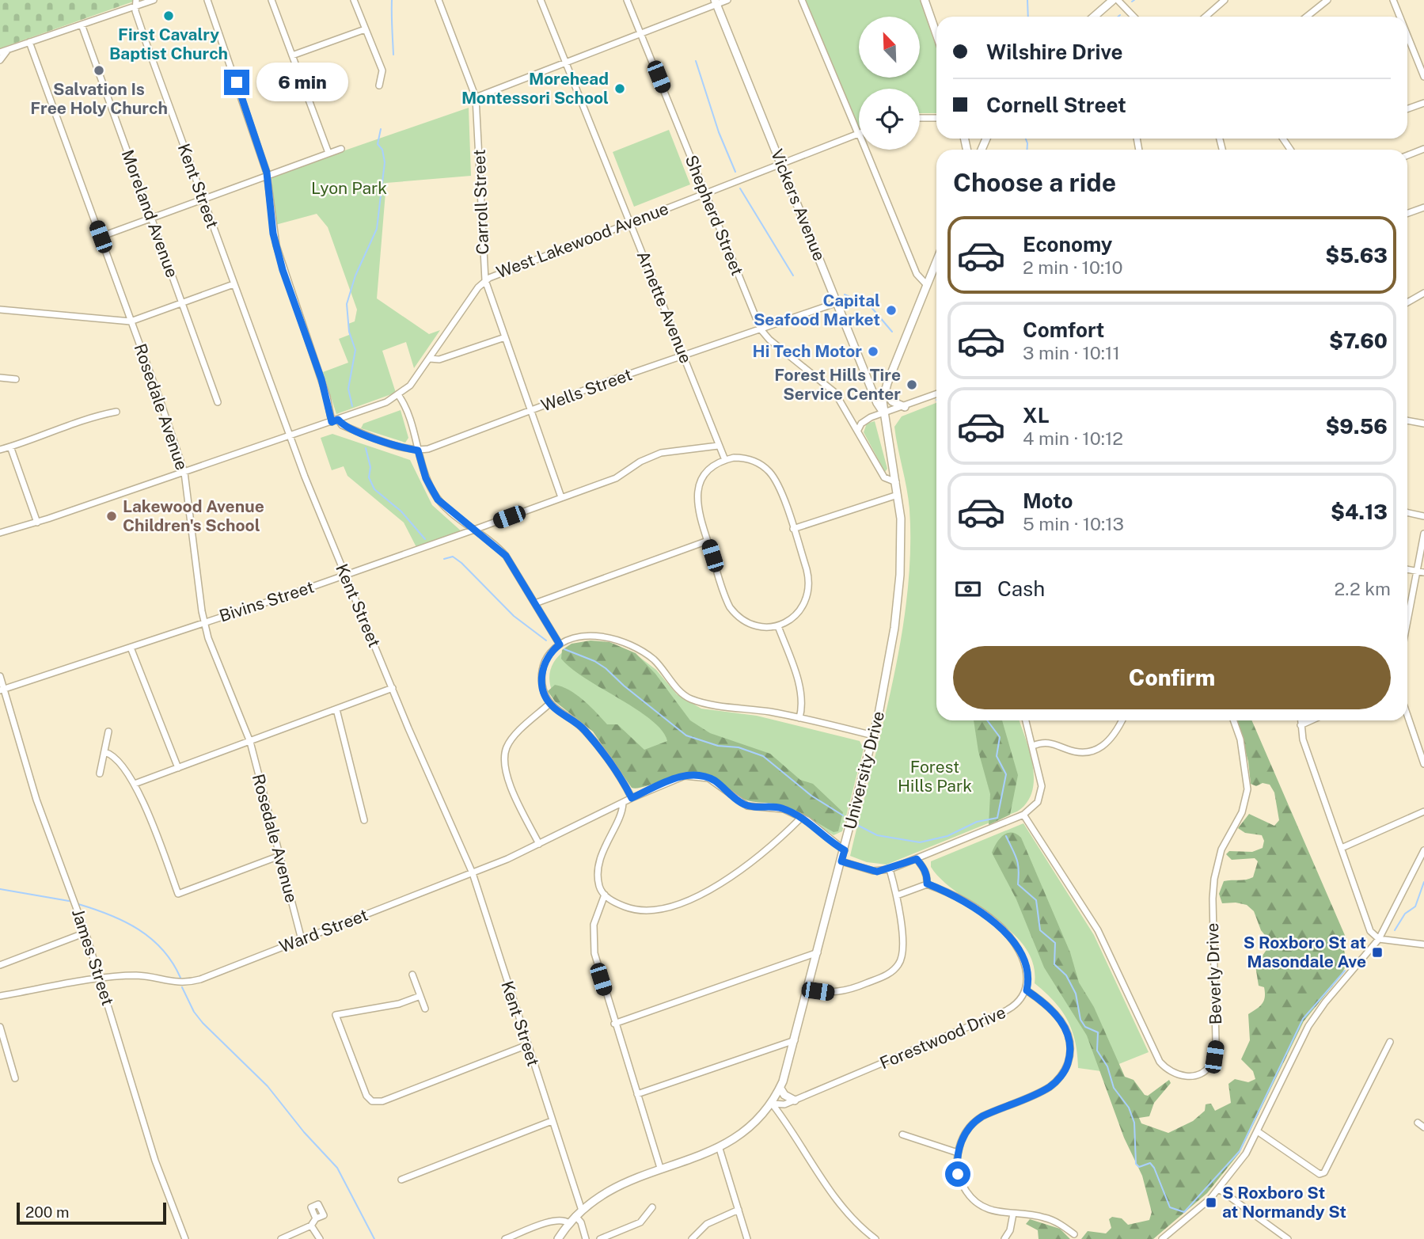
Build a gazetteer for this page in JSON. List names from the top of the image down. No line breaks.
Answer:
{"streets":{"main road":["Vickers Avenue","University Drive"],"street":["Kent Street","Carroll Street","Moreland Avenue","Shepherd Street","West Lakewood Avenue","Arnette Avenue","Wells Street","Rosedale Avenue","Bivins Street","Ward Street","James Street","Beverly Drive","Forestwood Drive"]},"crossings":[["Kent Street","West Lakewood Avenue"],["Kent Street","Bivins Street"],["Kent Street","University Drive"],["Kent Street","Ward Street"],["Carroll Street","West Lakewood Avenue"],["Carroll Street","Wells Street"],["Carroll Street","Bivins Street"],["Vickers Avenue","West Lakewood Avenue"],["Vickers Avenue","Wells Street"],["Vickers Avenue","University Drive"],["Shepherd Street","West Lakewood Avenue"],["Shepherd Street","Wells Street"],["Shepherd Street","University Drive"],["West Lakewood Avenue","Arnette Avenue"],["West Lakewood Avenue","Rosedale Avenue"],["Arnette Avenue","Wells Street"],["Arnette Avenue","Bivins Street"],["Rosedale Avenue","Bivins Street"],["Rosedale Avenue","Ward Street"],["Bivins Street","James Street"],["University Drive","Ward Street"],["University Drive","Forestwood Drive"],["Ward Street","James Street"]],"parks":["Lyon Park","Forest Hills Park"],"places":{"other":["First Cavalry Baptist Church","Salvation Is Free Holy Church","Morehead Montessori School","Capital Seafood Market","Hi Tech Motor","Forest Hills Tire Service Center","Lakewood Avenue Children's School"],"transit":["S Roxboro St at Masondale Ave","S Roxboro St at Normandy St"]},"scale_bar":"200 m","north":"top left","page":{"banner":["Wilshire Drive","Cornell Street"],"bubble":"6 min","heading":"Choose a ride","list":[{"name":"Economy","note":"2 min · 10:10","value":"$5.63"},{"name":"Comfort","note":"3 min · 10:11","value":"$7.60"},{"name":"XL","note":"4 min · 10:12","value":"$9.56"},{"name":"Moto","note":"5 min · 10:13","value":"$4.13"}],"pay":["Cash","2.2 km"],"buttons":"Confirm","scale":"200 m"}}
